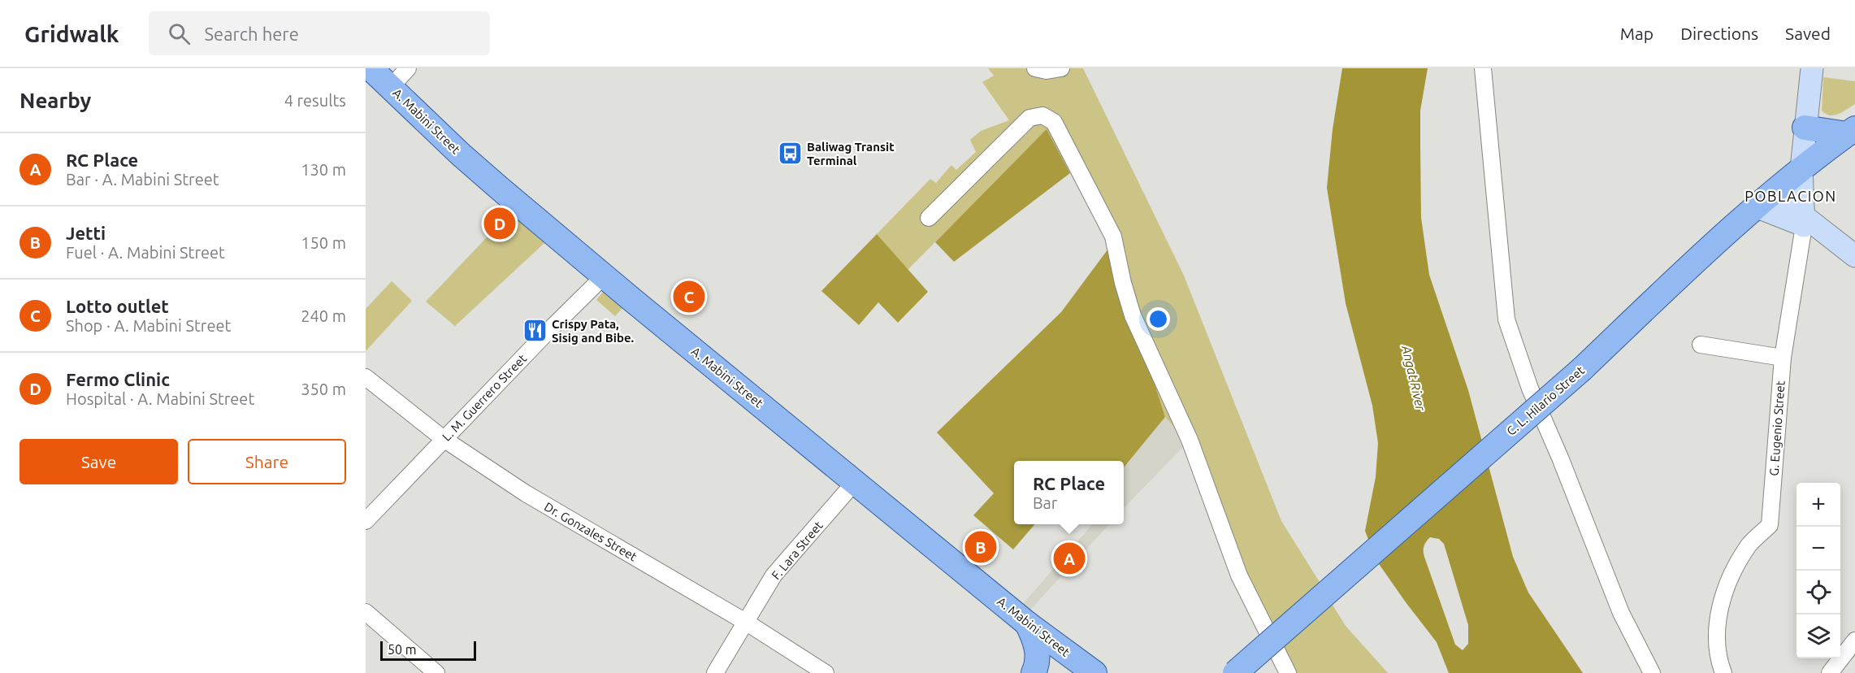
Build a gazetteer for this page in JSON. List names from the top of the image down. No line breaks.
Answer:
{"streets":{"main road":["A. Mabini Street","C. L. Hilario Street"],"street":["L. M. Guerrero Street","G. Eugenio Street","Dr. Gonzales Street","F. Lara Street"]},"crossings":[["A. Mabini Street","L. M. Guerrero Street"],["A. Mabini Street","F. Lara Street"],["L. M. Guerrero Street","Dr. Gonzales Street"],["C. L. Hilario Street","G. Eugenio Street"],["Dr. Gonzales Street","F. Lara Street"]],"districts":["POBLACION"],"water":["Angat River"],"places":{"bus stop":["Baliwag Transit Terminal"],"restaurant":["Crispy Pata, Sisig and Bibe."]},"scale_bar":"50 m","page":{"header":"Gridwalk","search":"Search here","nav":["Map","Directions","Saved"],"heading":["Nearby","4 results"],"list":[{"mark":"A","name":"RC Place","note":"Bar · A. Mabini Street","value":"130 m"},{"mark":"B","name":"Jetti","note":"Fuel · A. Mabini Street","value":"150 m"},{"mark":"C","name":"Lotto outlet","note":"Shop · A. Mabini Street","value":"240 m"},{"mark":"D","name":"Fermo Clinic","note":"Hospital · A. Mabini Street","value":"350 m"}],"pins":["D","C","B","A"],"buttons":["Save","Share"],"popup":["RC Place","Bar"],"map_buttons":["+","−"],"scale":"50 m"}}
